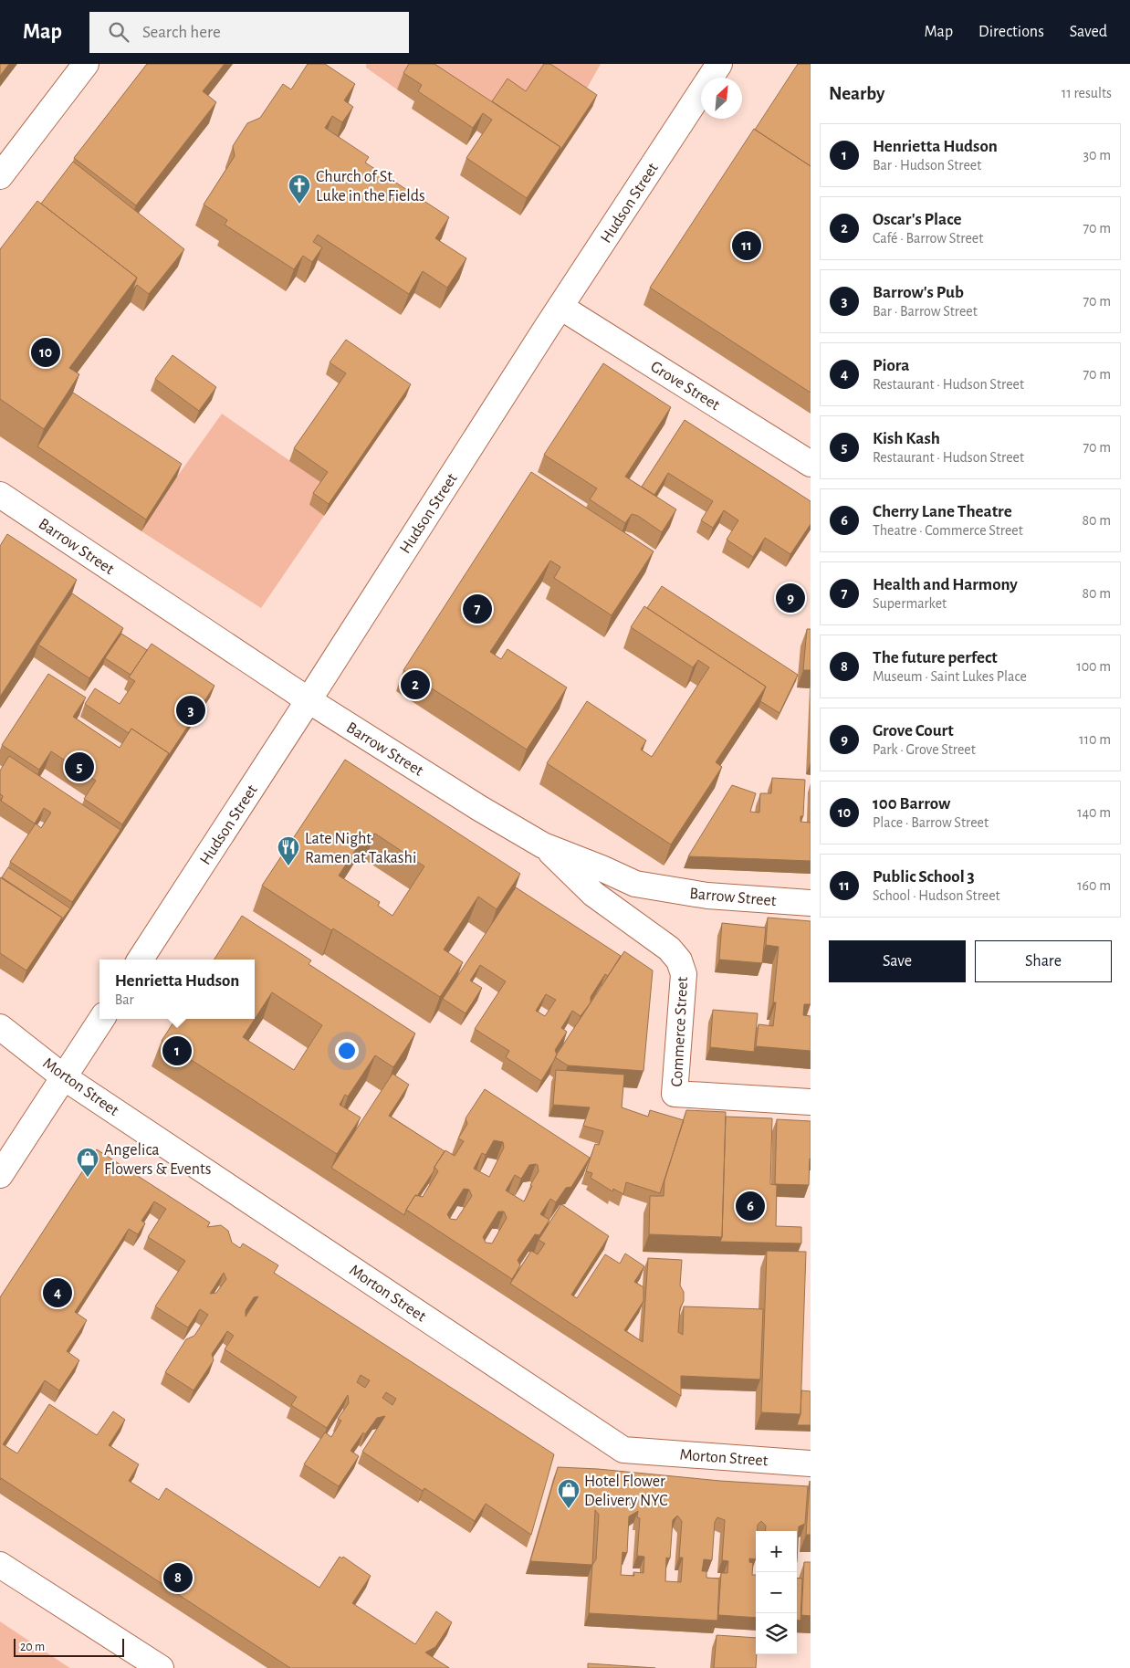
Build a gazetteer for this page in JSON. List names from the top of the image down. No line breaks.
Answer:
{"streets":{"street":["Hudson Street","Grove Street","Barrow Street","Commerce Street","Morton Street"]},"crossings":[["Hudson Street","Grove Street"],["Hudson Street","Barrow Street"],["Barrow Street","Commerce Street"]],"places":{"church":["Church of St. Luke in the Fields"],"restaurant":["Late Night Ramen at Takashi"],"shop":["Angelica Flowers & Events","Hotel Flower Delivery NYC"]},"scale_bar":"20 m","north":"top right","page":{"header":"Map","search":"Search here","nav":["Map","Directions","Saved"],"heading":["Nearby","11 results"],"list":[{"mark":"1","name":"Henrietta Hudson","note":"Bar · Hudson Street","value":"30 m"},{"mark":"2","name":"Oscar's Place","note":"Café · Barrow Street","value":"70 m"},{"mark":"3","name":"Barrow's Pub","note":"Bar · Barrow Street","value":"70 m"},{"mark":"4","name":"Piora","note":"Restaurant · Hudson Street","value":"70 m"},{"mark":"5","name":"Kish Kash","note":"Restaurant · Hudson Street","value":"70 m"},{"mark":"6","name":"Cherry Lane Theatre","note":"Theatre · Commerce Street","value":"80 m"},{"mark":"7","name":"Health and Harmony","note":"Supermarket","value":"80 m"},{"mark":"8","name":"The future perfect","note":"Museum · Saint Lukes Place","value":"100 m"},{"mark":"9","name":"Grove Court","note":"Park · Grove Street","value":"110 m"},{"mark":"10","name":"100 Barrow","note":"Place · Barrow Street","value":"140 m"},{"mark":"11","name":"Public School 3","note":"School · Hudson Street","value":"160 m"}],"pins":["11","10","9","7","2","3","5","1","6","4","8"],"buttons":["Save","Share"],"popup":["Henrietta Hudson","Bar"],"map_buttons":["+","−"],"scale":"20 m"}}
